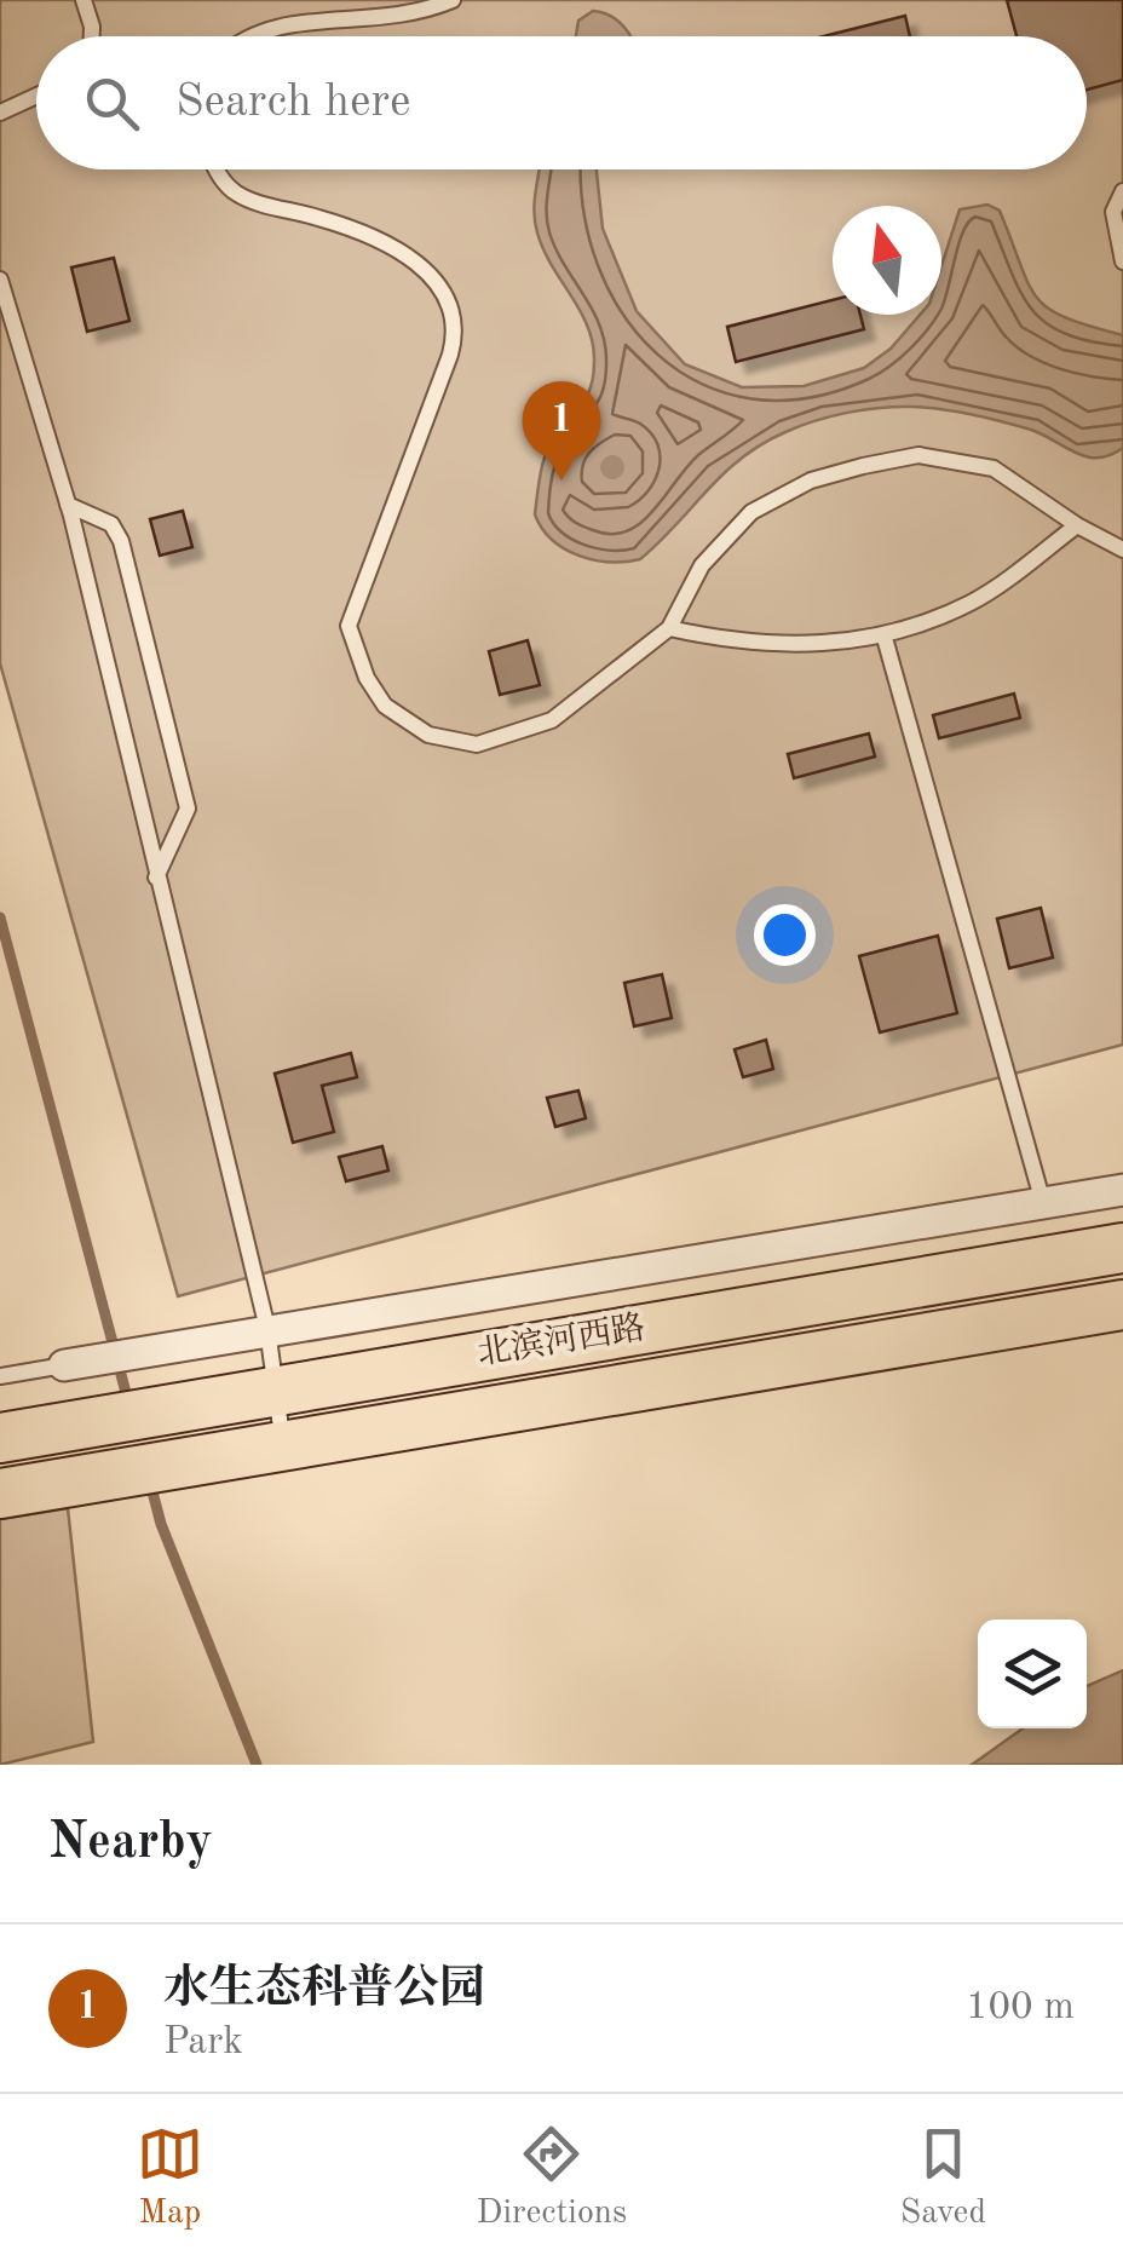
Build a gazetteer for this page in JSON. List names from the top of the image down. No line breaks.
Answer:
{"streets":{"main road":["北滨河西路"]},"north":"top","page":{"search":"Search here","pins":"1","heading":"Nearby","list":[{"mark":"1","name":"水生态科普公园","note":"Park","value":"100 m"}],"nav":["Map","Directions","Saved"]}}
